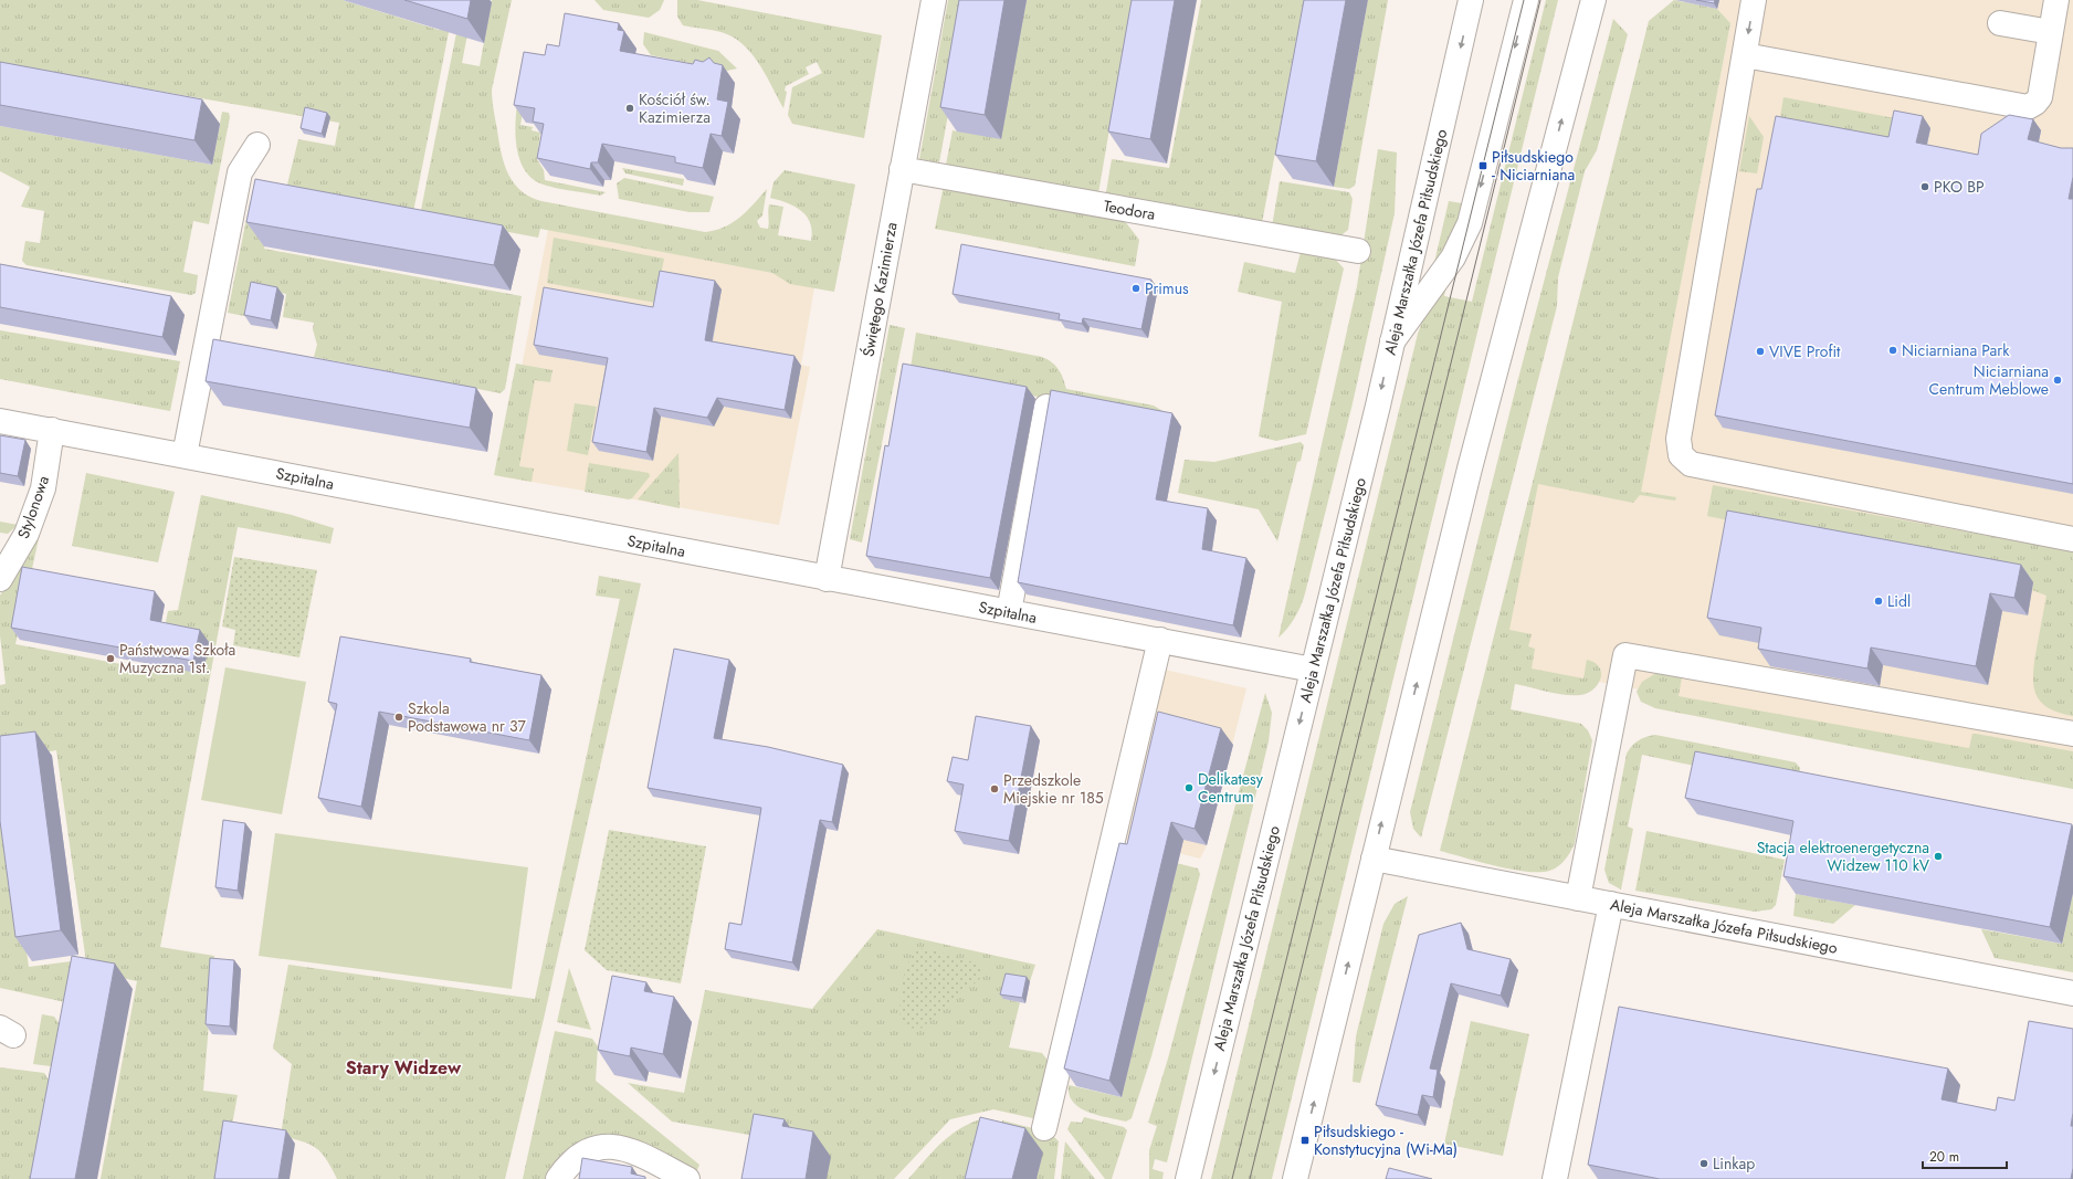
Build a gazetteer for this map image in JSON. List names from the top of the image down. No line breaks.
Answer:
{"streets":{"street":["Teodora","Aleja Marszałka Józefa Piłsudskiego","Świętego Kazimierza","Szpitalna","Stylonowa"]},"crossings":[["Teodora","Świętego Kazimierza"],["Aleja Marszałka Józefa Piłsudskiego","Szpitalna"],["Świętego Kazimierza","Szpitalna"],["Szpitalna","Stylonowa"]],"districts":["Stary Widzew"],"places":{"other":["Kościół św. Kazimierza","PKO BP","Primus","Niciarniana Park","VIVE Profit","Niciarniana Centrum Meblowe","Lidl","Państwowa Szkoła Muzyczna 1st.","Szkola Podstawowa nr 37","Delikatesy Centrum","Przedszkole Miejskie nr 185","Stacja elektroenergetyczna Widzew 110 kV","Linkap"],"transit":["Piłsudskiego - Niciarniana","Piłsudskiego - Konstytucyjna (Wi-Ma)"]},"scale_bar":"20 m"}
